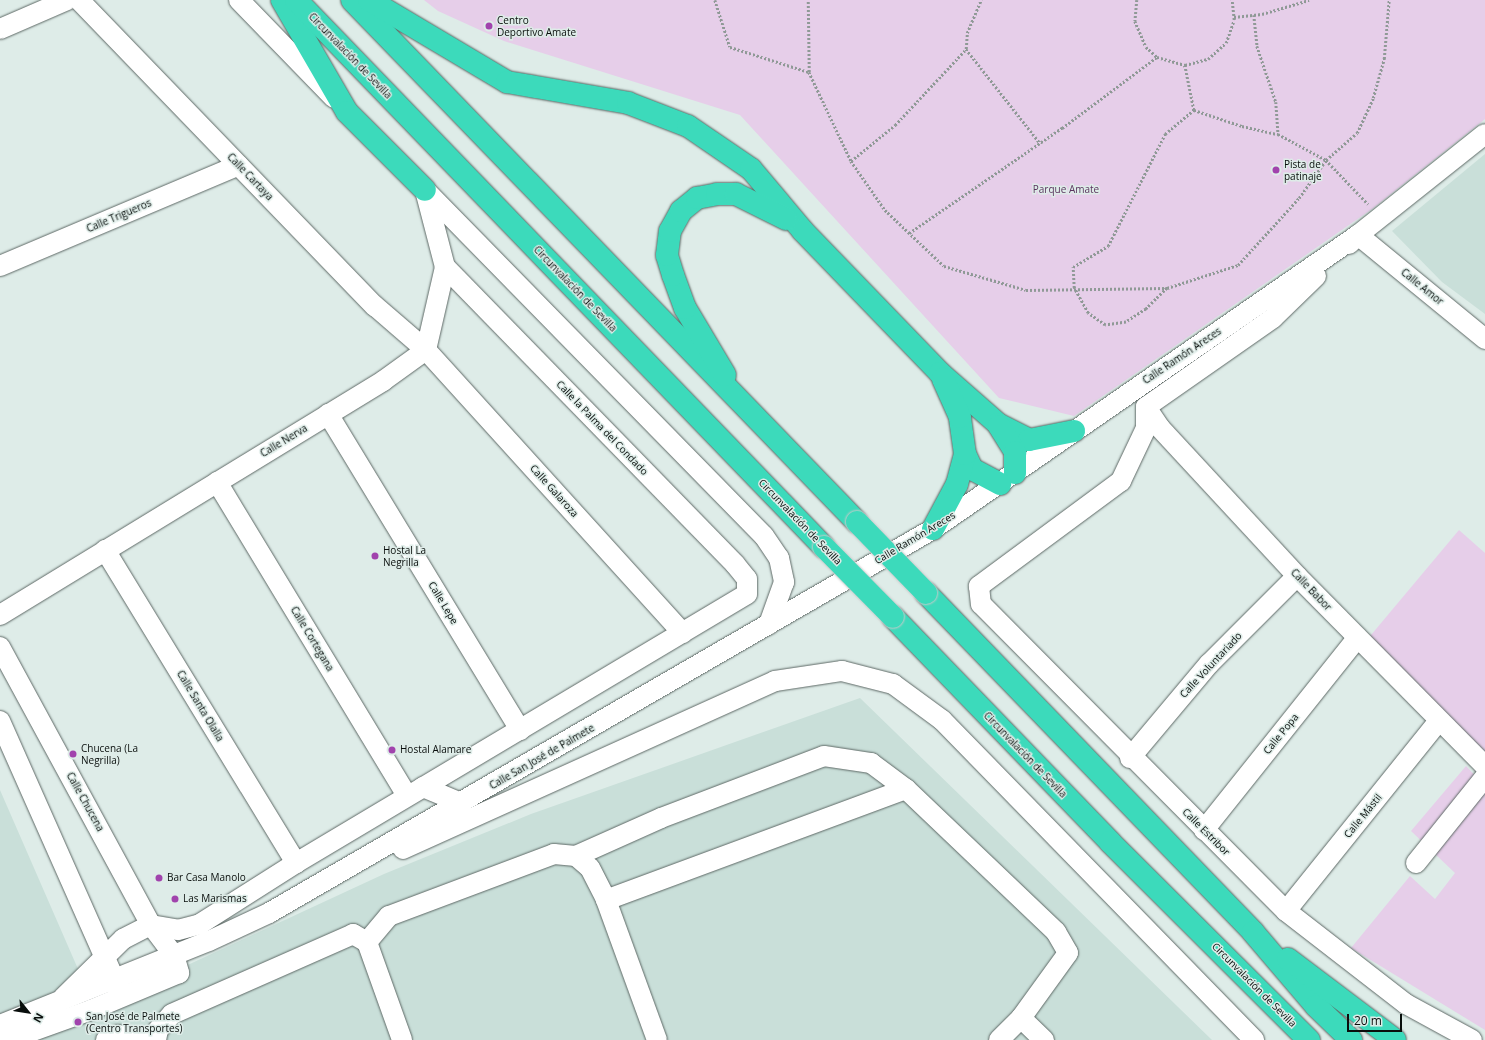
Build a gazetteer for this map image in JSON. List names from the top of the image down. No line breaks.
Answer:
{"streets":{"highway":["Circunvalación de Sevilla"],"street":["Calle Cartaya","Calle Trigueros","Calle Amor","Calle Ramón Areces","Calle la Palma del Condado","Calle Nerva","Calle Galaroza","Calle Babor","Calle Lepe","Calle Cortegana","Calle Voluntariado","Calle Santa Olalla","Calle Popa","Calle San José de Palmete","Calle Chucena","Calle Mástil","Calle Estribor"]},"crossings":[["Calle Cartaya","Calle Trigueros"],["Calle Cartaya","Calle Nerva"],["Calle Cartaya","Calle Galaroza"],["Calle Amor","Calle Ramón Areces"],["Calle Ramón Areces","Calle San José de Palmete"],["Calle la Palma del Condado","Calle Galaroza"],["Calle Nerva","Calle Galaroza"],["Calle Nerva","Calle Lepe"],["Calle Nerva","Calle Cortegana"],["Calle Nerva","Calle Santa Olalla"],["Calle Babor","Calle Voluntariado"],["Calle Babor","Calle Popa"],["Calle Babor","Calle Mástil"],["Calle Babor","Calle Estribor"],["Calle Voluntariado","Calle Estribor"],["Calle Popa","Calle Estribor"],["Calle San José de Palmete","Calle Chucena"],["Calle Mástil","Calle Estribor"]],"parks":["Parque Amate"],"places":["Centro Deportivo Amate","Pista de patinaje","Hostal La Negrilla","Hostal Alamare","Chucena (La Negrilla)","Bar Casa Manolo","Las Marismas","San José de Palmete (Centro Transportes)"],"scale_bar":"20 m","north":"bottom right"}
